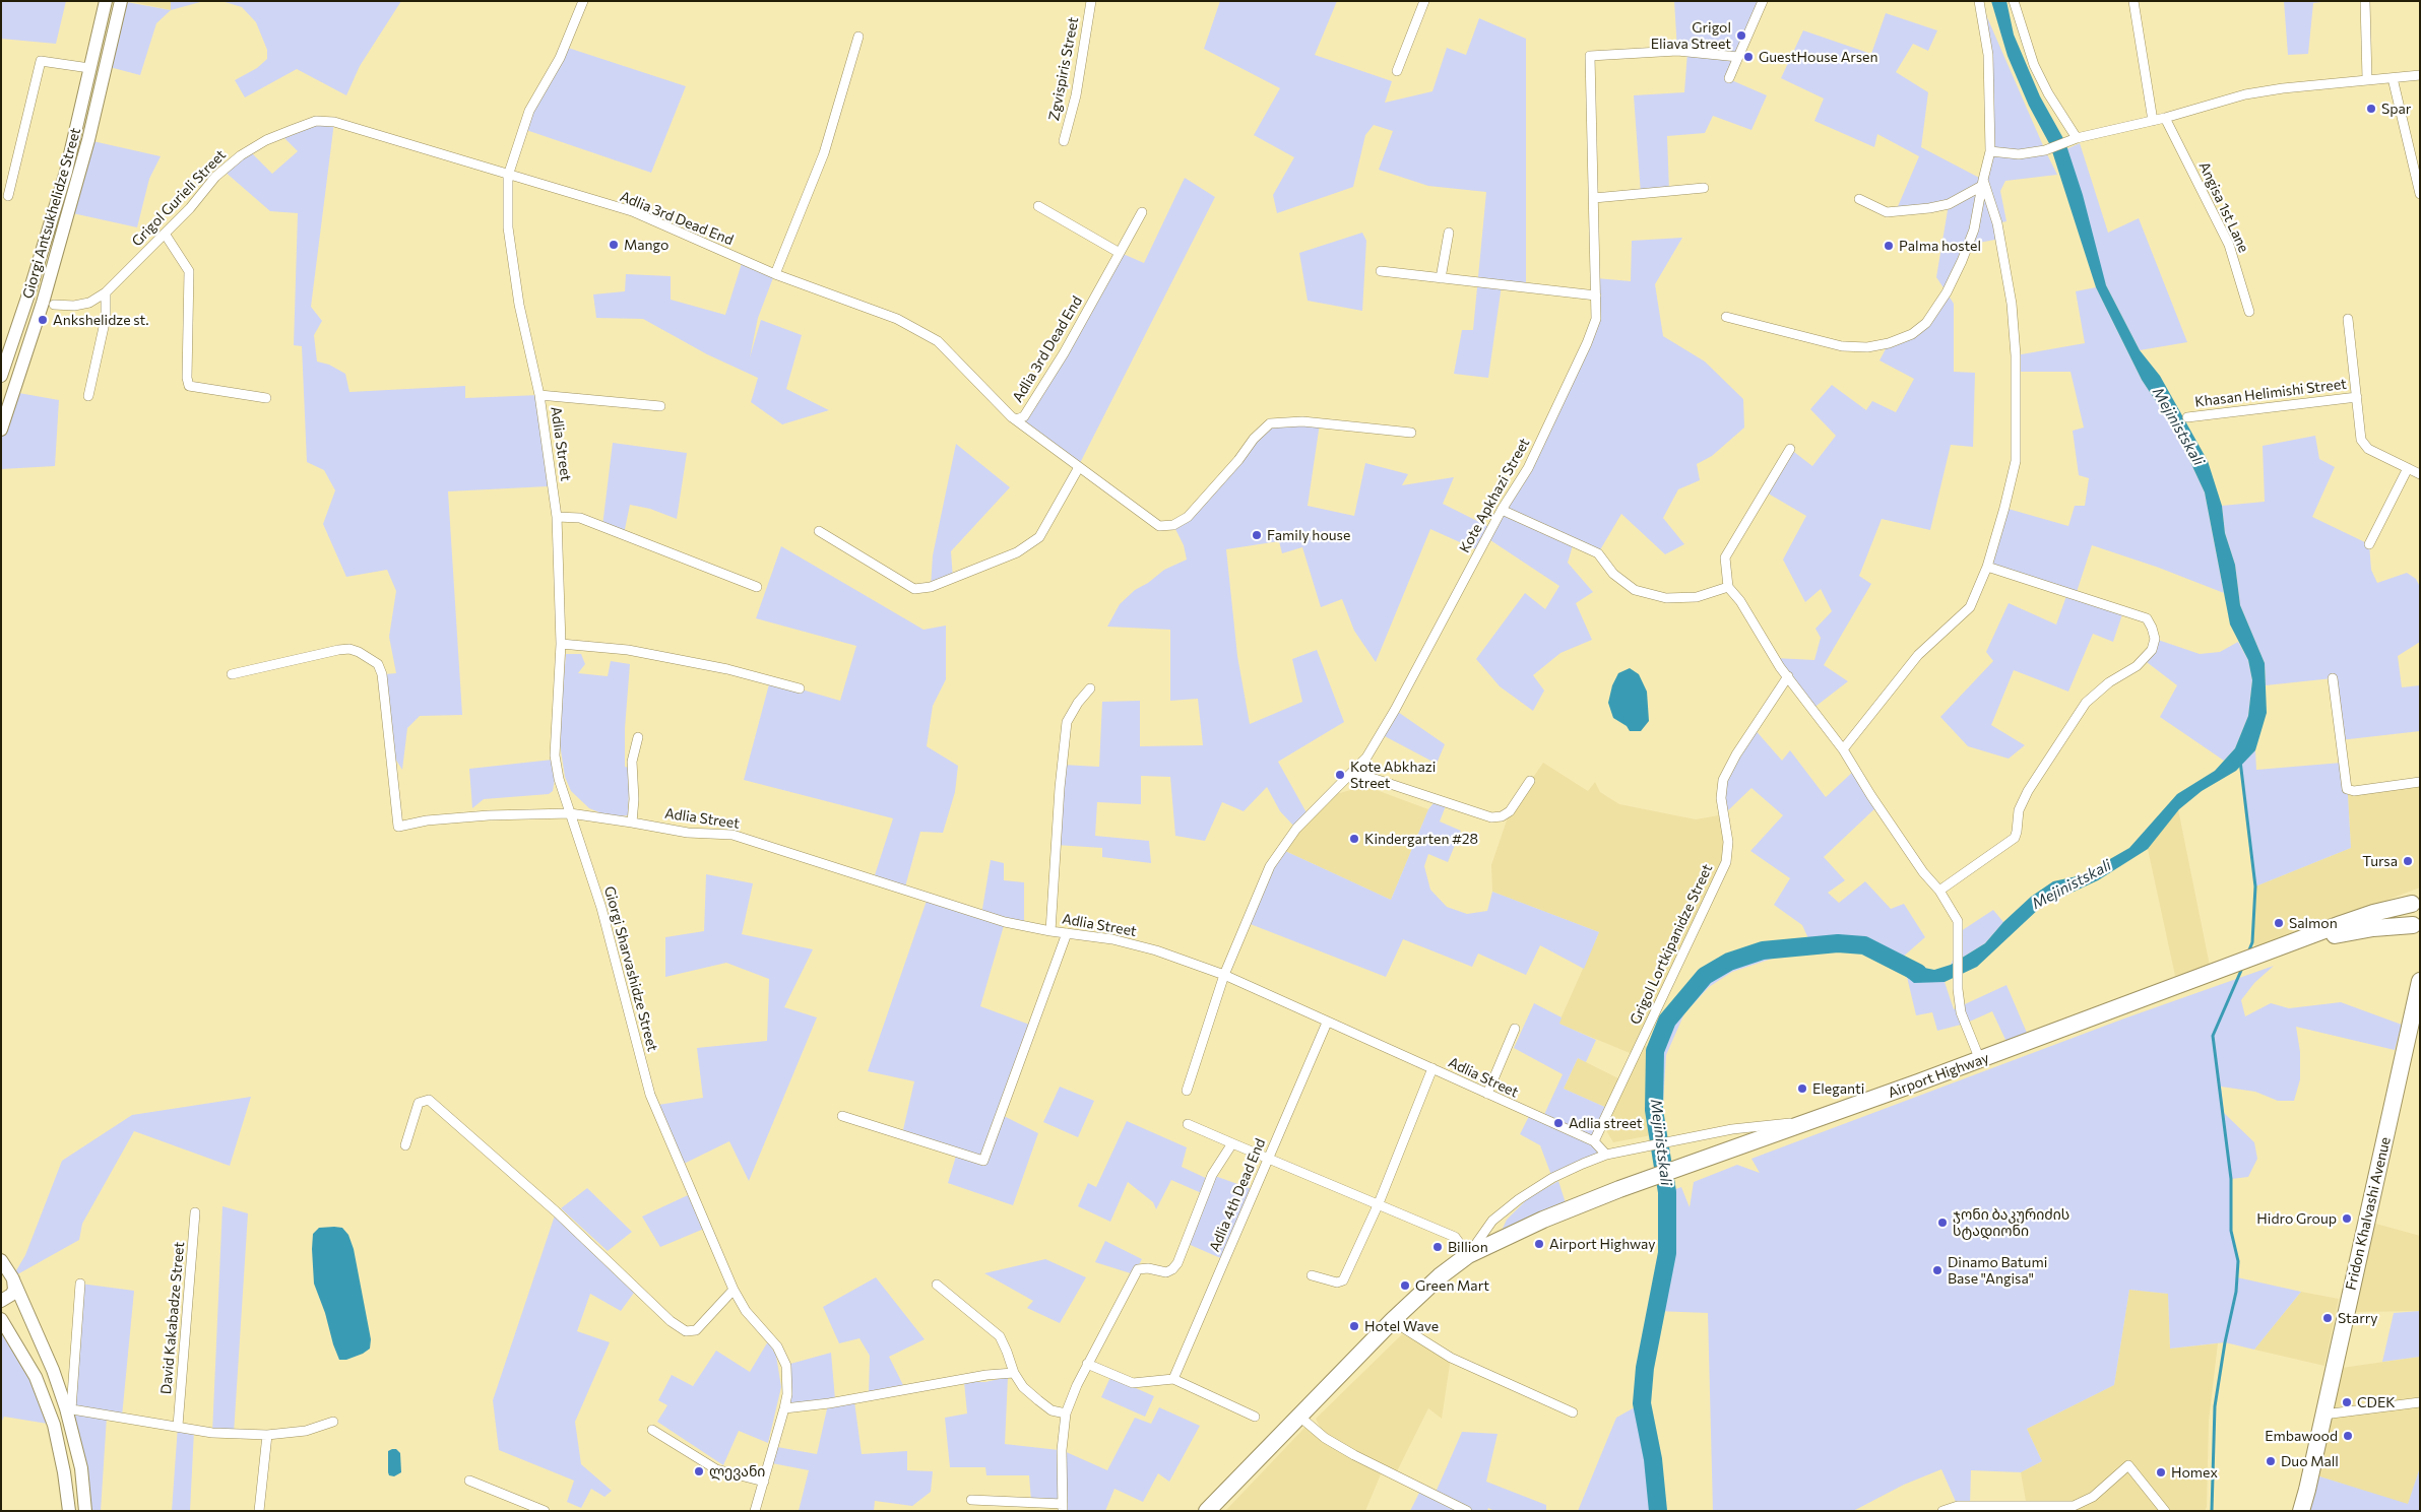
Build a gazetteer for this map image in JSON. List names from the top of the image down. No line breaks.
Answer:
{"streets":{"highway":["Airport Highway","Fridon Khalvashi Avenue"],"main road":["Giorgi Antsukhelidze Street"],"street":["Zgvispiris Street","Grigol Gurieli Street","Angisa 1st Lane","Adlia 3rd Dead End","Khasan Helimishi Street","Adlia Street","Kote Apkhazi Street","Grigol Lortkipanidze Street","Giorgi Sharvashidze Street","Adlia 4th Dead End","David Kakabadze Street"]},"crossings":[["Grigol Gurieli Street","Adlia 3rd Dead End"],["Grigol Gurieli Street","Adlia Street"],["Adlia 3rd Dead End","Adlia Street"],["Adlia Street","Kote Apkhazi Street"],["Adlia Street","Grigol Lortkipanidze Street"],["Adlia Street","Giorgi Sharvashidze Street"],["Adlia Street","Adlia 4th Dead End"]],"water":["Mejinistskali"],"places":["Grigol Eliava Street","GuestHouse Arsen","Spar","Mango","Palma hostel","Ankshelidze st.","Family house","Kote Abkhazi Street","Kindergarten #28","Tursa","Salmon","Eleganti","Adlia street","Hidro Group","ჯონი ბაკურიძის სტადიონი","Airport Highway","Billion","Dinamo Batumi Base \"Angisa\"","Green Mart","Starry","Hotel Wave","CDEK","Embawood","Duo Mall","ლევანი","Homex"]}
